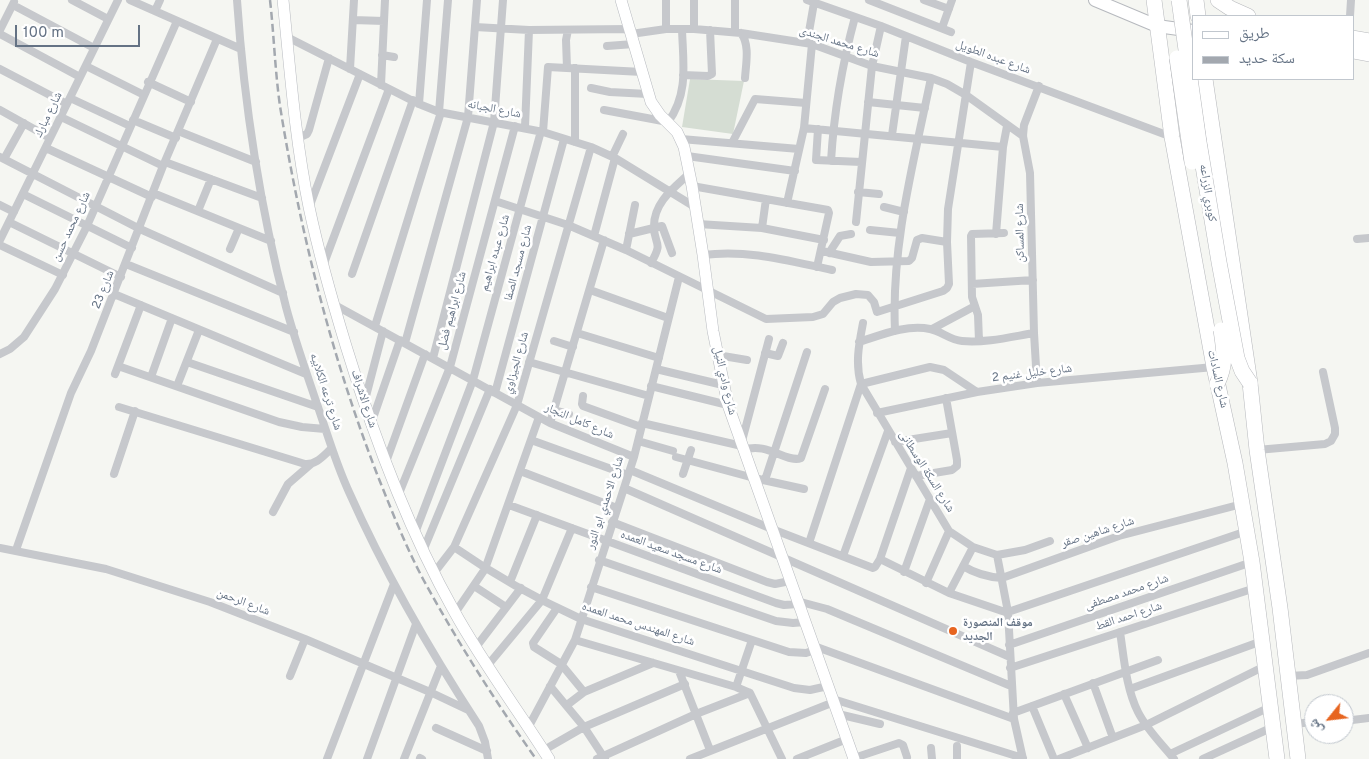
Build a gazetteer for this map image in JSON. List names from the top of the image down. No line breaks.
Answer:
{"streets":{"highway":["كوبري الزراعه","شارع السادات"],"street":["شارع محمد الجندى","شارع عبده الطويل","شارع الجبانه","شارع مبارك","شارع محمد حسن","شارع المساكن","شارع عبده ابراهيم","شارع مسجد الصفا","شارع 23","شارع ابراهيم فضل","شارع الجيزاوي","شارع خليل غنيم 2","شارع وادي النيل","شارع ترعه الكلابيه","شارع الاشراف","شارع كامل النجار","شارع السكة الوسطانى","شارع الاحمدي ابو النور","شارع شاهين صقر","شارع مسجد سعيد العمده","شارع محمد مصطفى","شارع الرحمن","شارع احمد القط","شارع المهندس محمد العمده"]},"crossings":[["شارع محمد الجندى","شارع المساكن"],["شارع محمد الجندى","شارع وادي النيل"],["شارع عبده الطويل","شارع المساكن"],["شارع عبده الطويل","شارع السادات"],["شارع الجبانه","شارع عبده ابراهيم"],["شارع الجبانه","شارع مسجد الصفا"],["شارع الجبانه","شارع ابراهيم فضل"],["شارع الجبانه","شارع الجيزاوي"],["شارع الجبانه","شارع وادي النيل"],["شارع الجبانه","شارع الاشراف"],["كوبري الزراعه","شارع السادات"],["شارع المساكن","شارع خليل غنيم 2"],["شارع عبده ابراهيم","شارع الاشراف"],["شارع عبده ابراهيم","شارع كامل النجار"],["شارع مسجد الصفا","شارع الاشراف"],["شارع مسجد الصفا","شارع كامل النجار"],["شارع 23","شارع الرحمن"],["شارع ابراهيم فضل","شارع الاشراف"],["شارع ابراهيم فضل","شارع كامل النجار"],["شارع الجيزاوي","شارع الاشراف"],["شارع الجيزاوي","شارع كامل النجار"],["شارع الجيزاوي","شارع المهندس محمد العمده"],["شارع خليل غنيم 2","شارع السادات"],["شارع خليل غنيم 2","شارع السكة الوسطانى"],["شارع السادات","شارع شاهين صقر"],["شارع السادات","شارع محمد مصطفى"],["شارع السادات","شارع احمد القط"],["شارع وادي النيل","شارع مسجد سعيد العمده"],["شارع وادي النيل","شارع المهندس محمد العمده"],["شارع ترعه الكلابيه","شارع الرحمن"],["شارع الاشراف","شارع كامل النجار"],["شارع الاشراف","شارع الاحمدي ابو النور"],["شارع كامل النجار","شارع الاحمدي ابو النور"],["شارع الاحمدي ابو النور","شارع مسجد سعيد العمده"],["شارع الاحمدي ابو النور","شارع المهندس محمد العمده"]],"places":["موقف المنصورة الجديد"],"legend":["طريق","سكة حديد"],"scale_bar":"100 m","north":"bottom left"}
